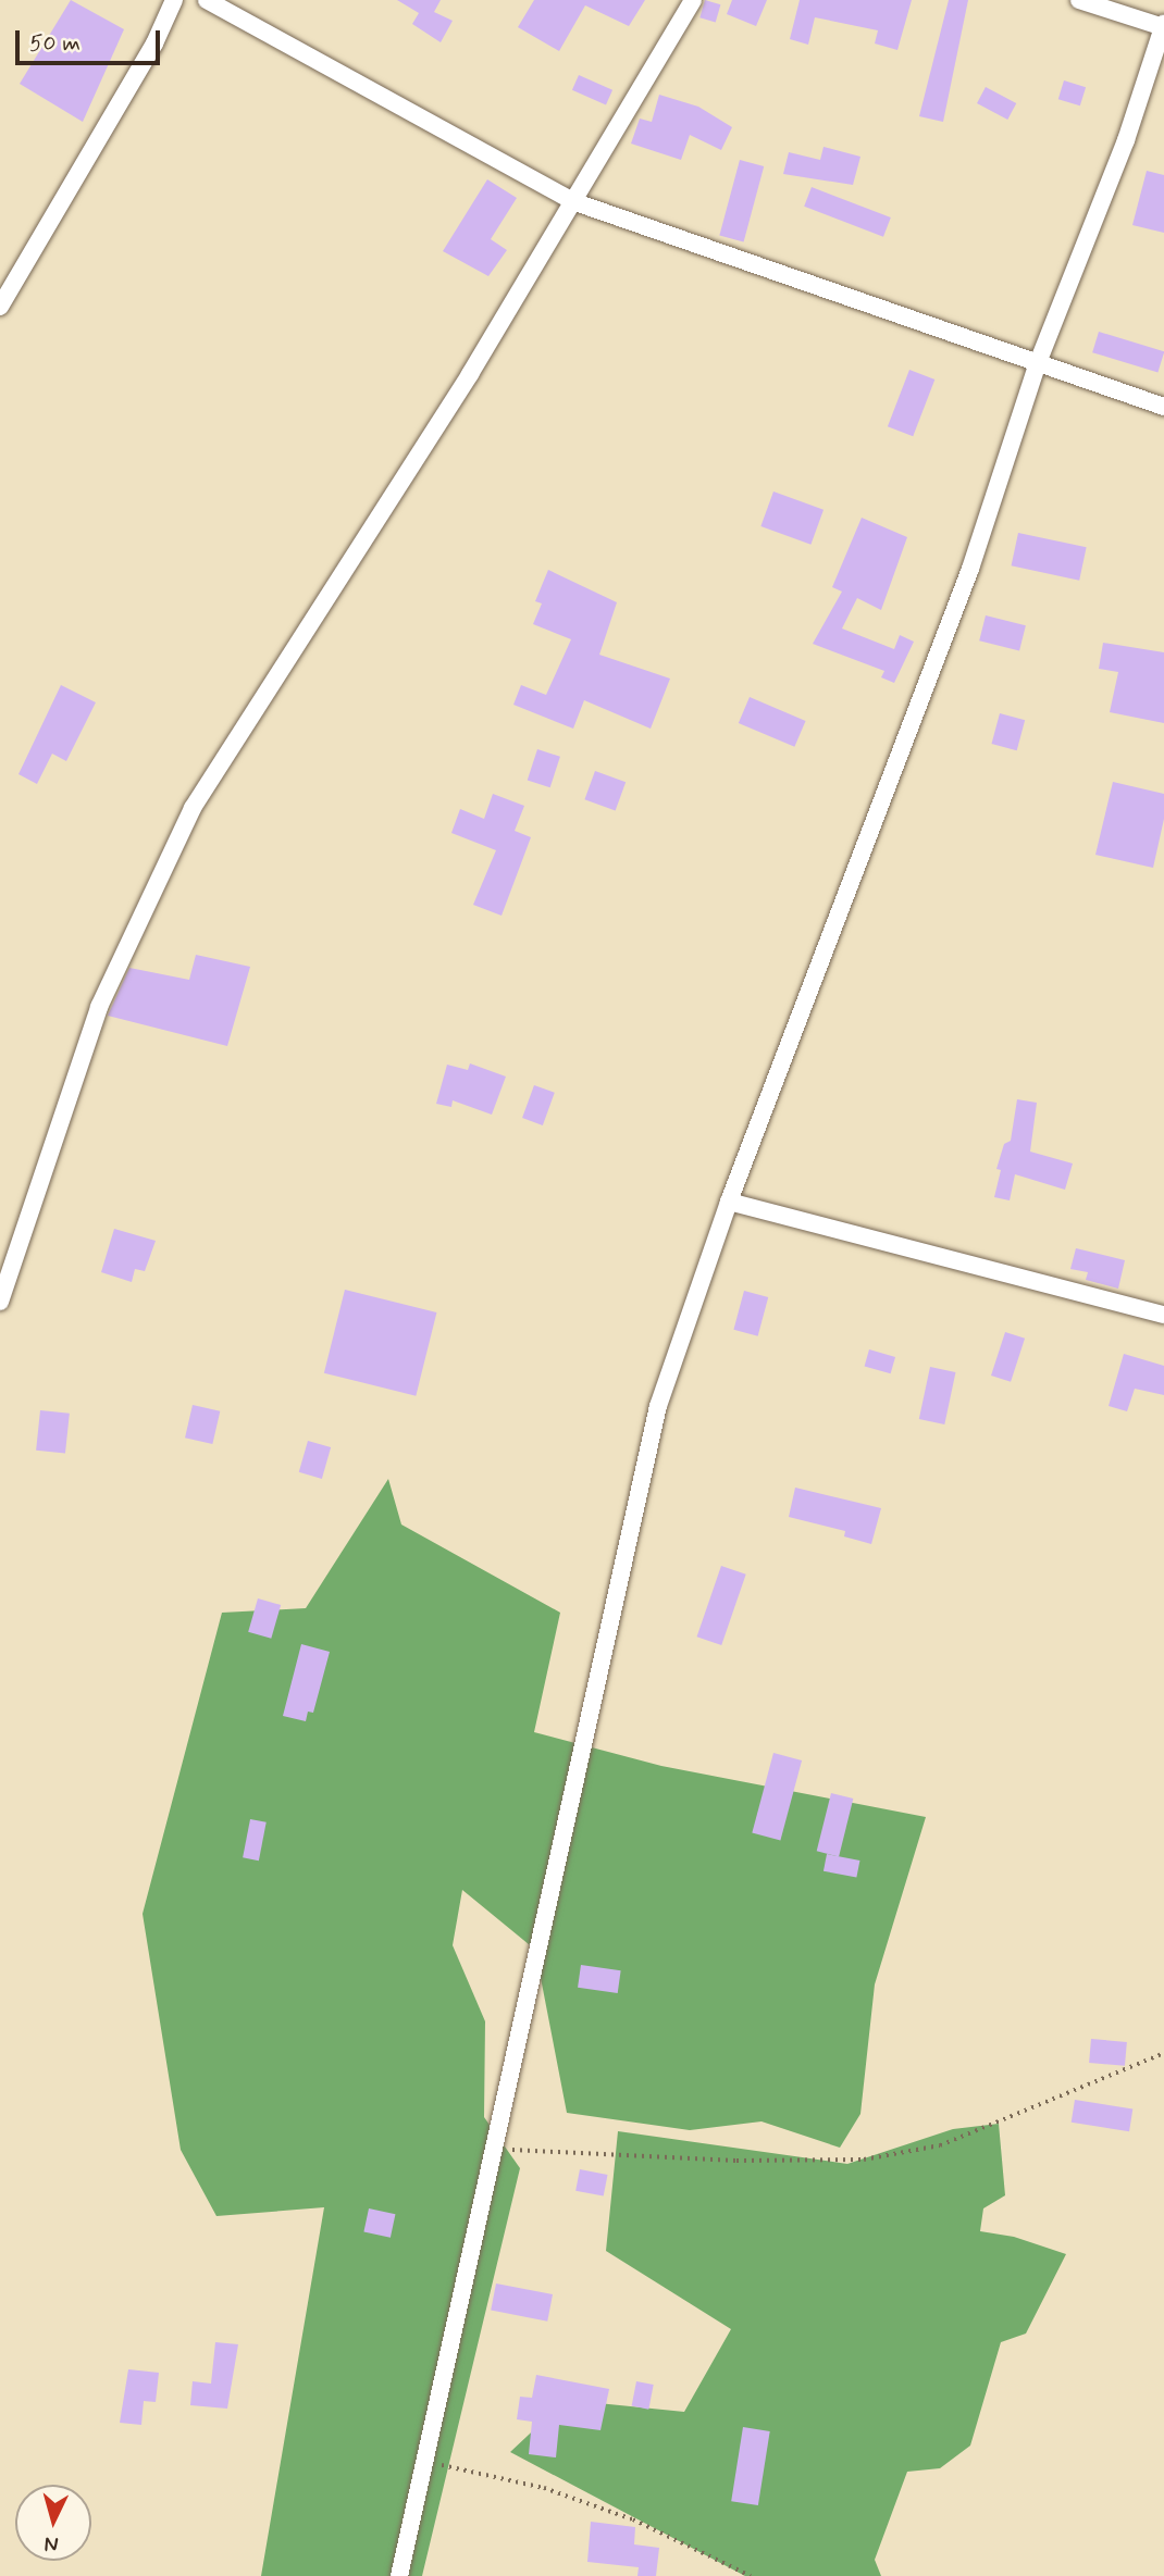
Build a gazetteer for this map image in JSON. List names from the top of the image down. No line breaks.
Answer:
{"scale_bar":"50 m","north":"bottom"}
